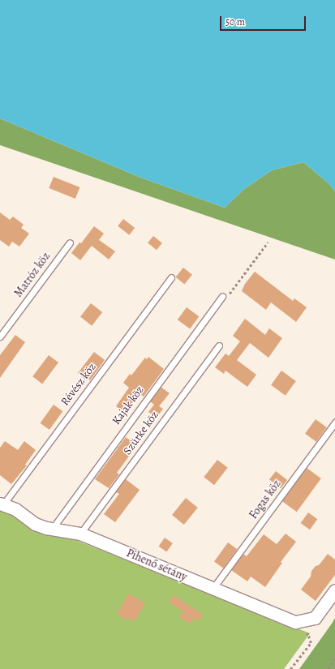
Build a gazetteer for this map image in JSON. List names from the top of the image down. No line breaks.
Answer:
{"streets":{"street":["Pihenő sétány"],"lane":["Matróz köz","Révész köz","Kajak köz","Szürke köz","Fogas köz"]},"crossings":[["Révész köz","Pihenő sétány"],["Kajak köz","Pihenő sétány"],["Szürke köz","Pihenő sétány"],["Fogas köz","Pihenő sétány"]],"scale_bar":"50 m"}
